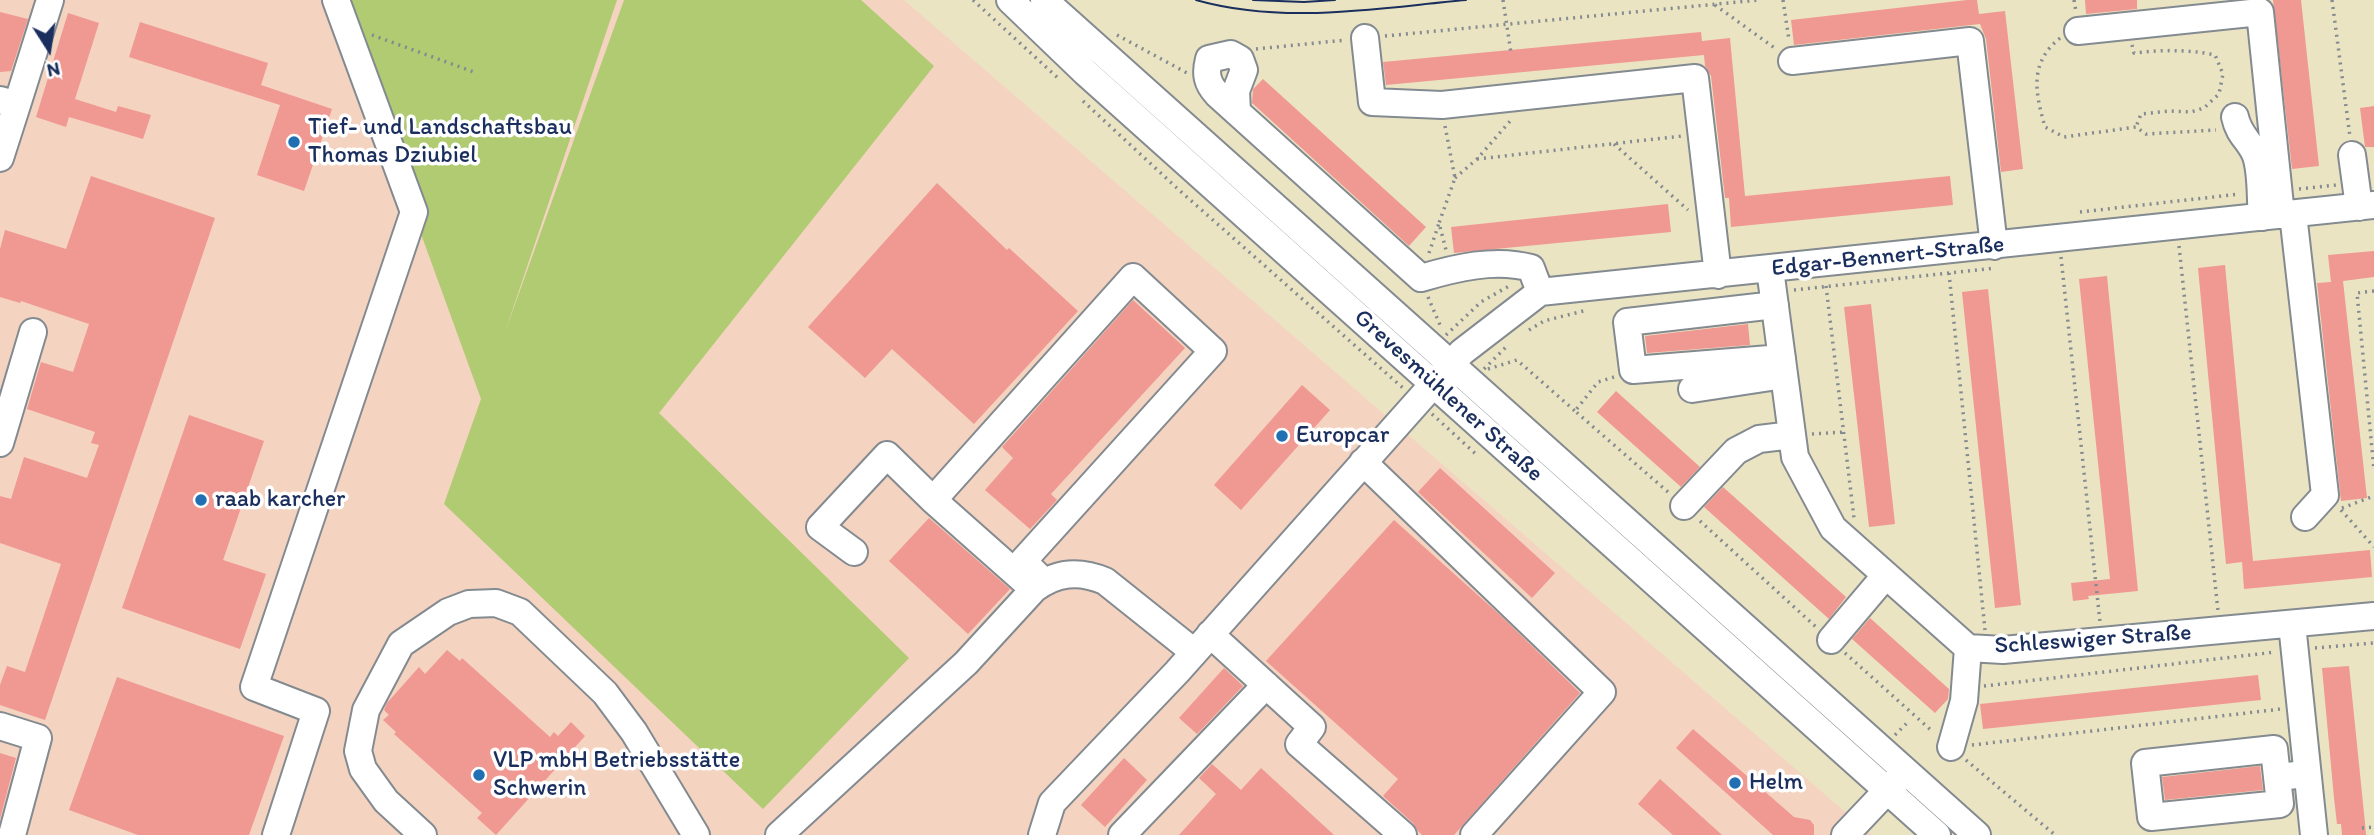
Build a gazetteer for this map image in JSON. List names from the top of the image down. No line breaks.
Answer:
{"streets":{"street":["Edgar-Bennert-Straße","Grevesmühlener Straße","Schleswiger Straße"]},"crossings":[["Edgar-Bennert-Straße","Schleswiger Straße"]],"places":["Tief- und Landschaftsbau Thomas Dziubiel","Europcar","raab karcher","VLP mbH Betriebsstätte Schwerin","Helm"],"north":"bottom"}
